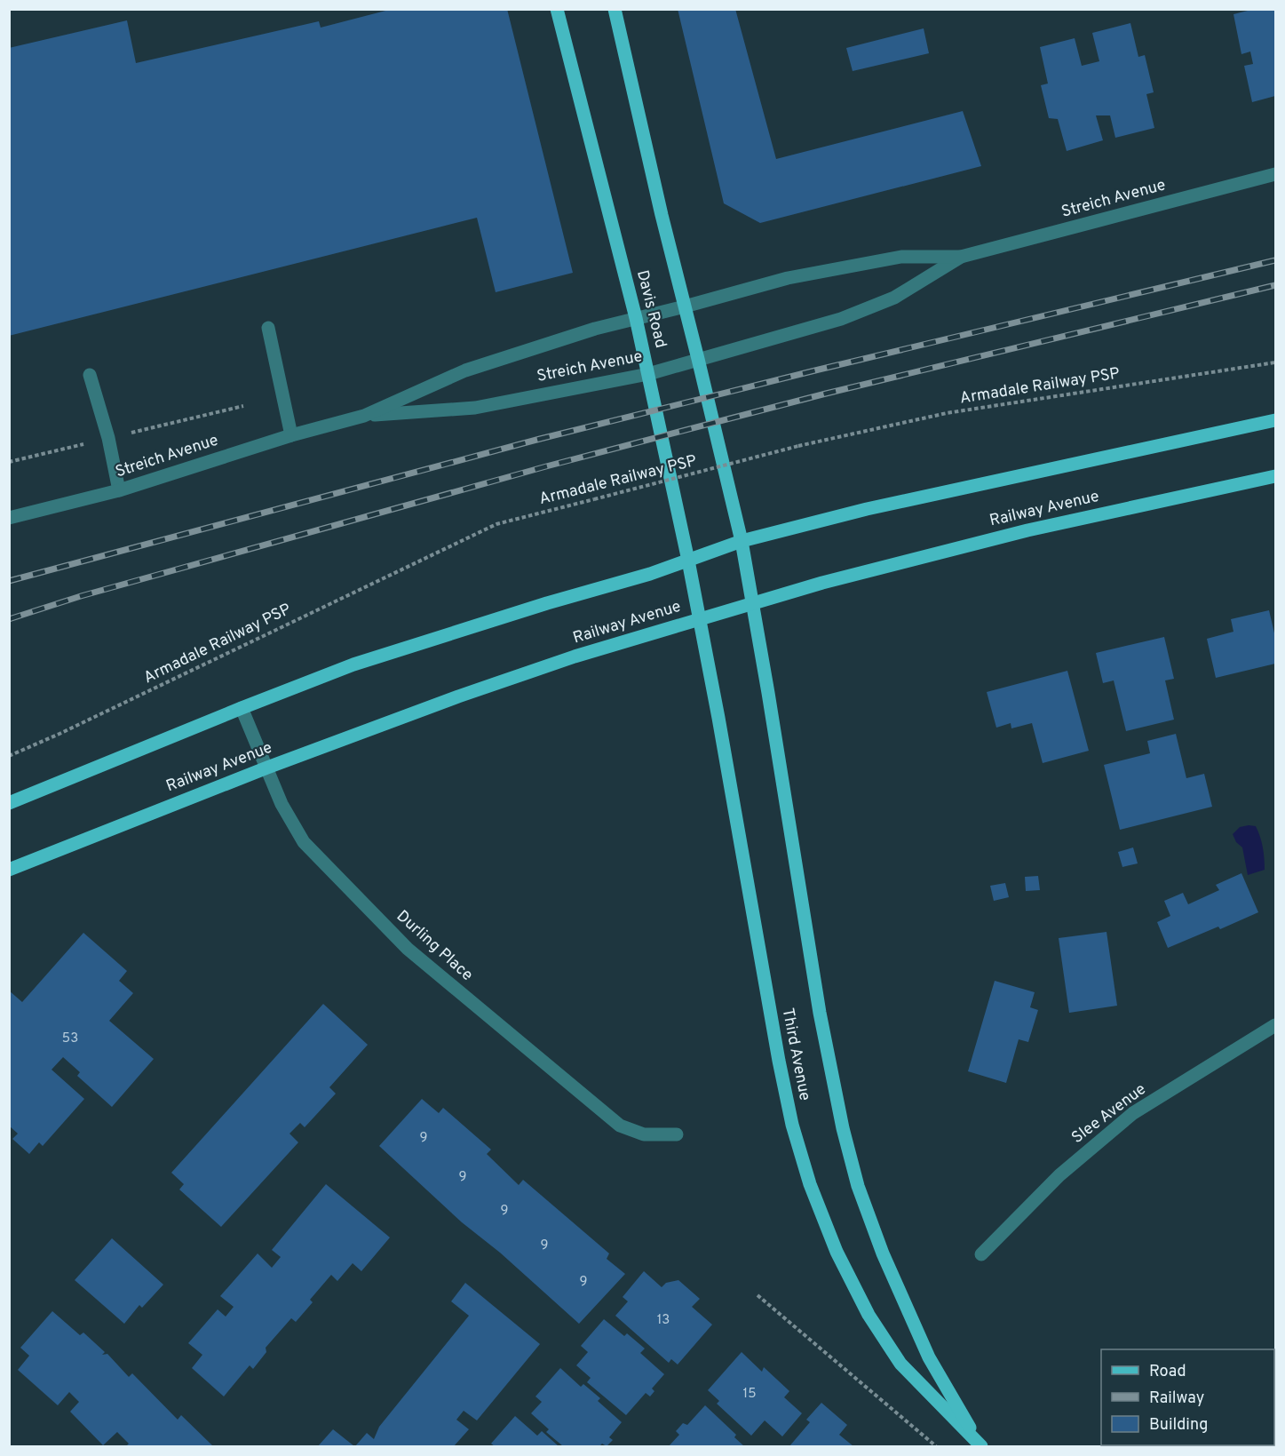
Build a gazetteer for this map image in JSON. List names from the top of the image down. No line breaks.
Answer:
{"streets":{"main road":["Davis Road","Railway Avenue","Third Avenue"],"street":["Streich Avenue","Durling Place","Slee Avenue"],"path":["Armadale Railway PSP"]},"crossings":[["Streich Avenue","Davis Road"],["Davis Road","Railway Avenue"],["Davis Road","Third Avenue"],["Railway Avenue","Durling Place"],["Railway Avenue","Third Avenue"]],"house_numbers":["53","9","9","9","9","9","13","15"],"legend":["Road","Railway","Building"]}
